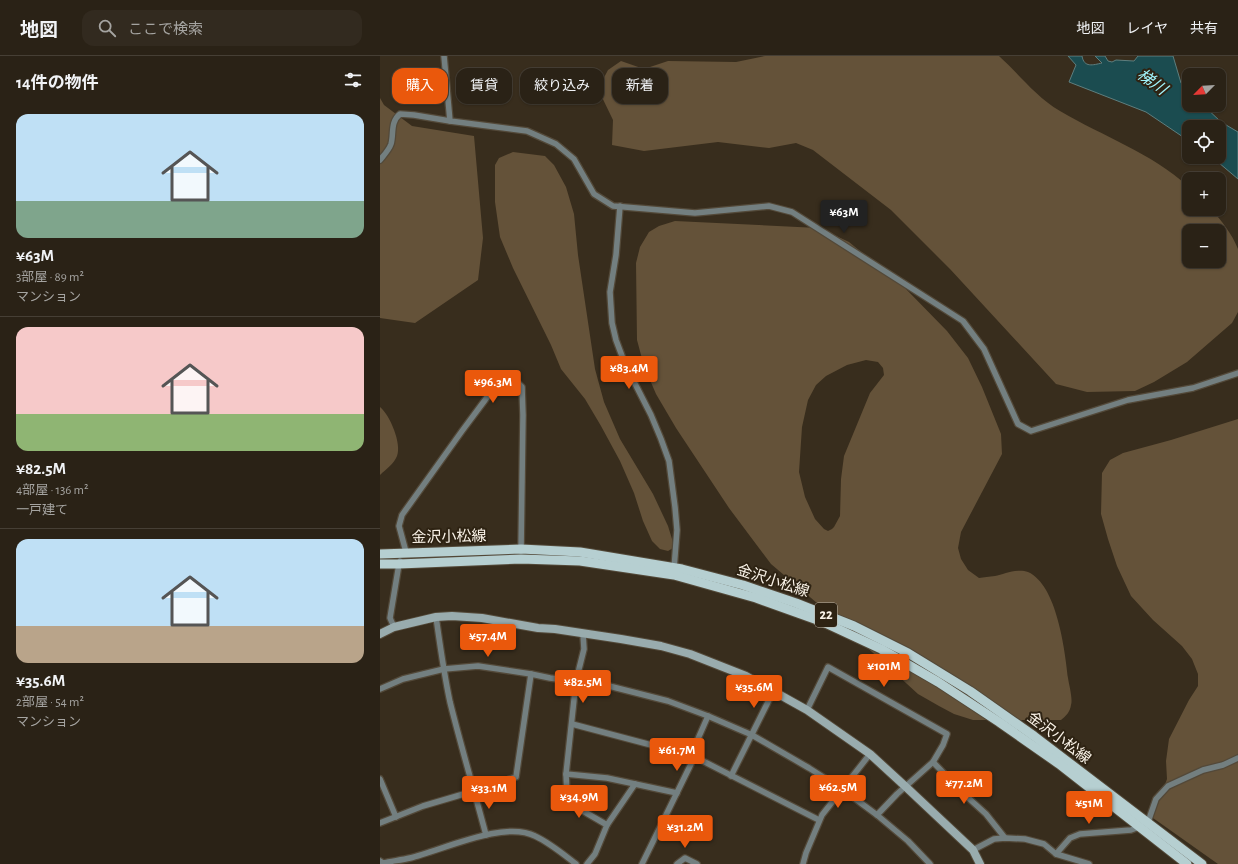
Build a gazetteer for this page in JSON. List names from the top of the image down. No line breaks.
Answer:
{"streets":{"main road":["金沢小松線","22"]},"water":["梯川"],"north":"bottom left","page":{"header":"地図","search":"ここで検索","nav":["地図","レイヤ","共有"],"heading":"14件の物件","map_buttons":["+","−"],"chip":["購入","賃貸","絞り込み","新着"],"list":[{"name":"¥63M","note":"3部屋 · 89 m² · マンション"},{"name":"¥82.5M","note":"4部屋 · 136 m² · 一戸建て"},{"name":"¥35.6M","note":"2部屋 · 54 m² · マンション"}],"price":["¥63M","¥83.4M","¥96.3M","¥57.4M","¥101M","¥82.5M","¥35.6M","¥61.7M","¥77.2M","¥62.5M","¥33.1M","¥34.9M","¥51M","¥31.2M"]}}
